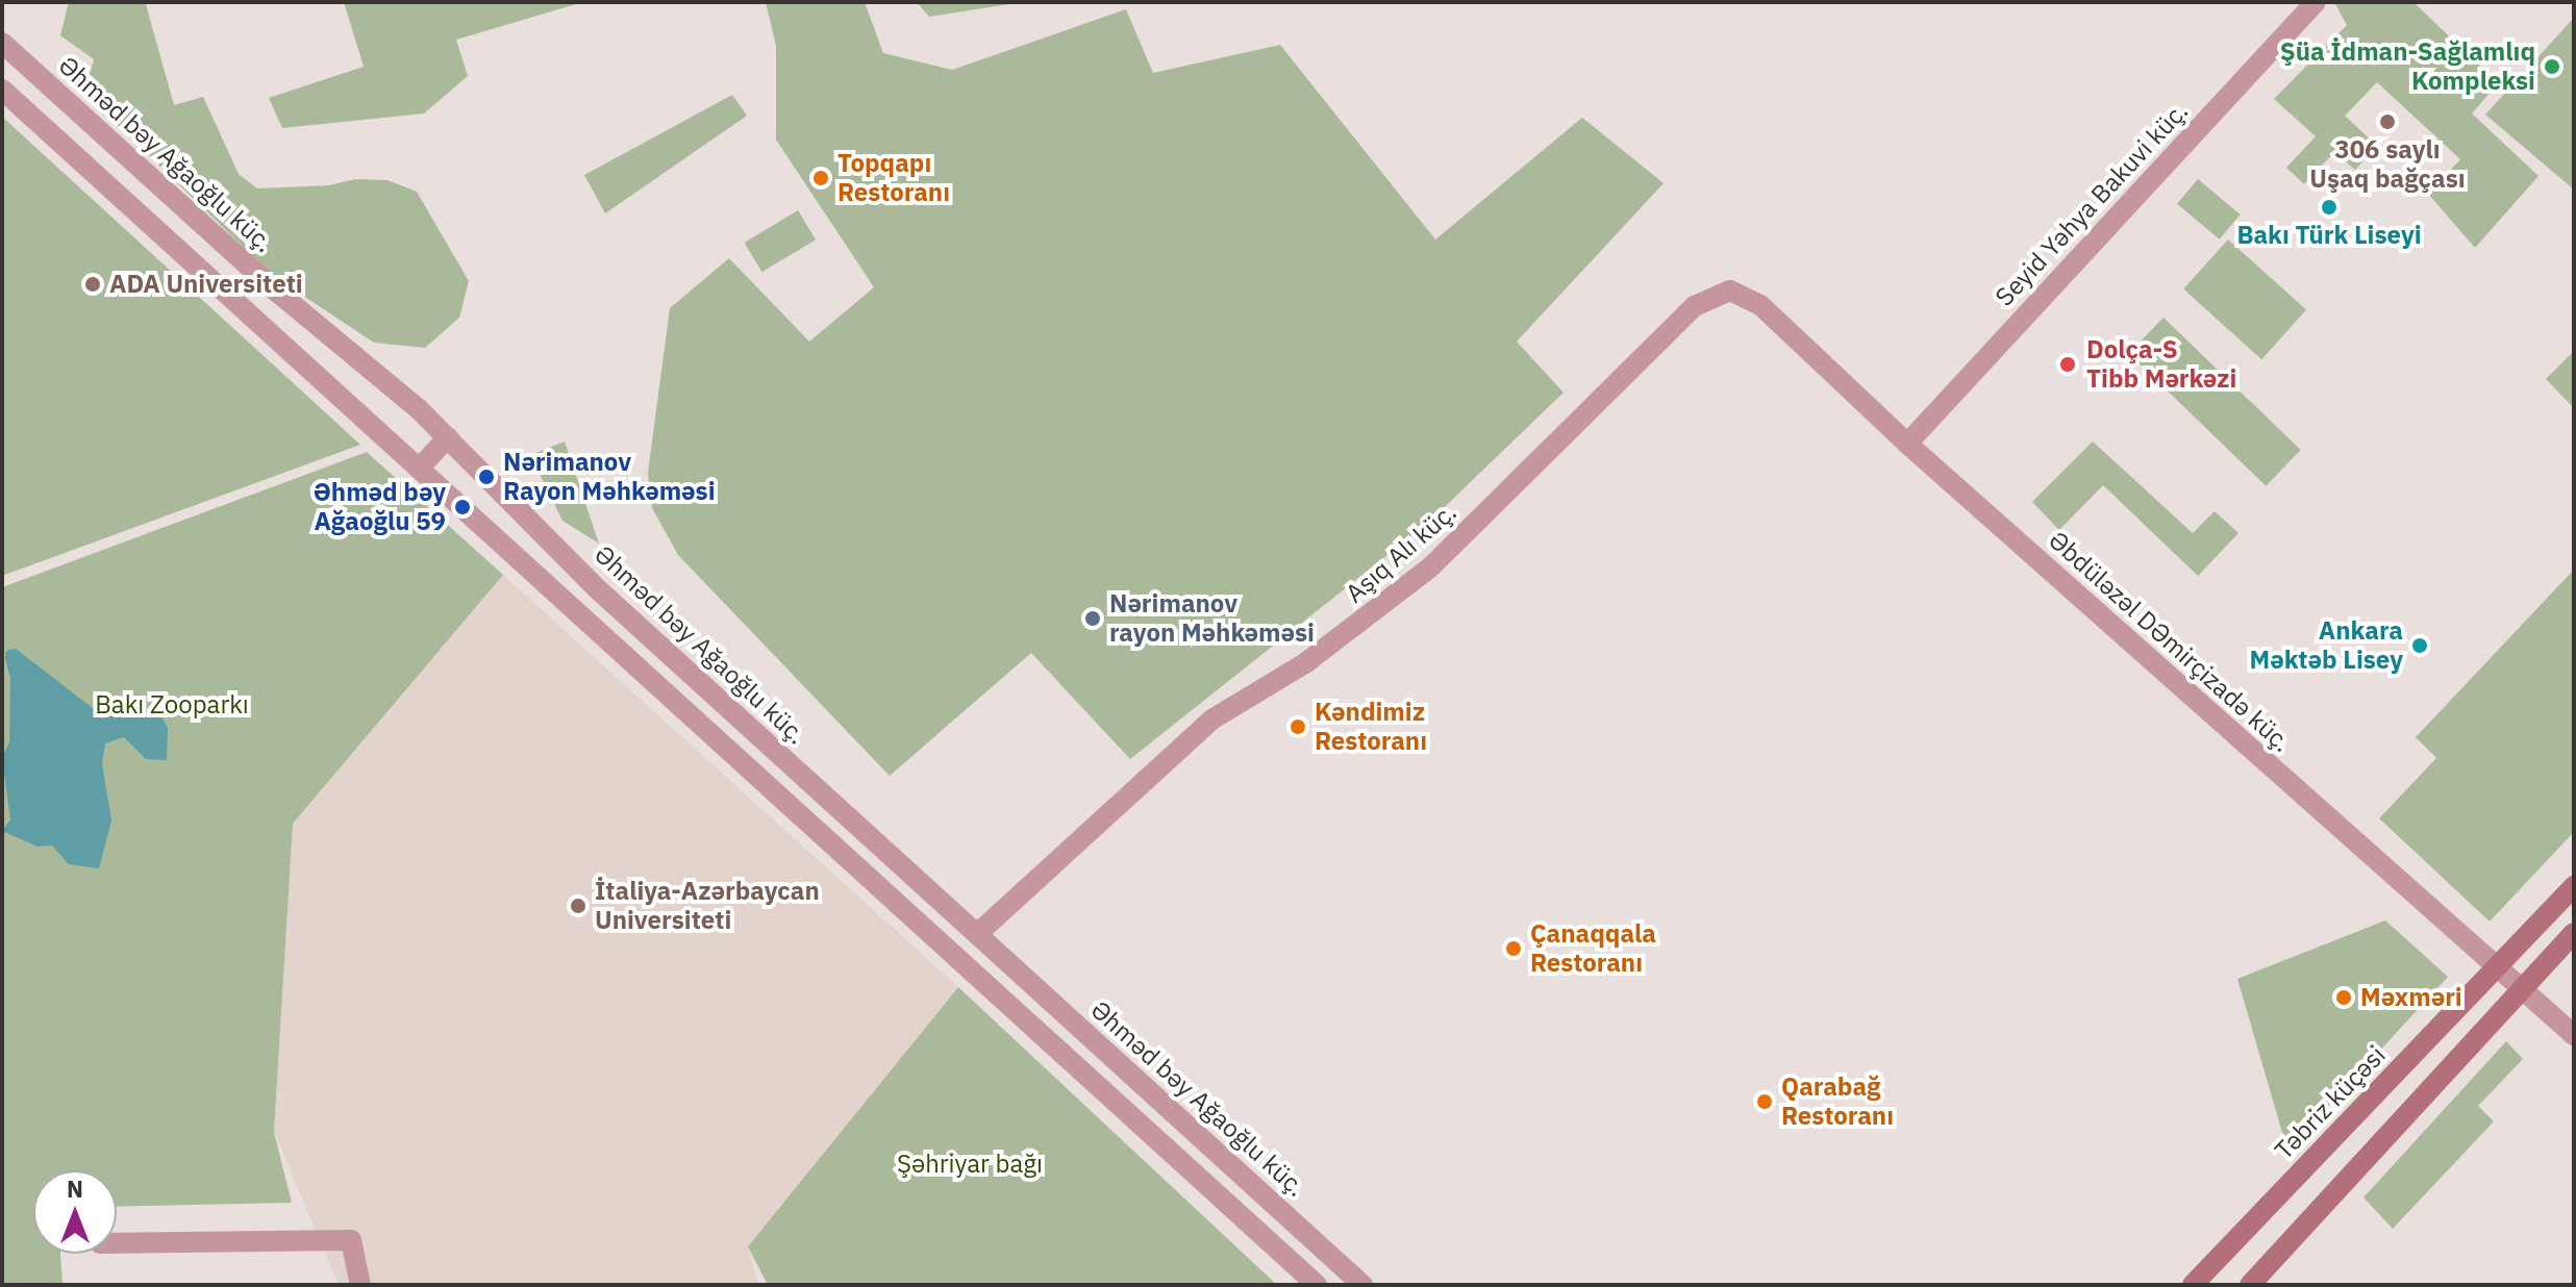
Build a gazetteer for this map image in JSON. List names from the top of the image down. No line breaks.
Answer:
{"streets":{"main road":["Təbriz küçəsi"],"street":["Əhməd bəy Ağaoğlu küç.","Seyid Yəhya Bakuvi küç.","Aşıq Alı küç.","Əbdüləzəl DƏmirçizadə küç."]},"crossings":[["Əhməd bəy Ağaoğlu küç.","Aşıq Alı küç."],["Seyid Yəhya Bakuvi küç.","Əbdüləzəl DƏmirçizadə küç."],["Aşıq Alı küç.","Əbdüləzəl DƏmirçizadə küç."],["Əbdüləzəl DƏmirçizadə küç.","Təbriz küçəsi"]],"parks":["Bakı Zooparkı","Şəhriyar bağı"],"places":["Şüa İdman-Sağlamlıq Kompleksi","306 saylı Uşaq bağçası","Topqapı Restoranı","Bakı Türk Liseyi","ADA Universiteti","Dolça-S Tibb Mərkəzi","Nərimanov Rayon Məhkəməsi","Əhməd bəy Ağaoğlu 59","Nərimanov rayon Məhkəməsi","Ankara Məktəb Lisey","Kəndimiz Restoranı","İtaliya-Azərbaycan Universiteti","Çanaqqala Restoranı","Məxməri","Qarabağ Restoranı"],"north":"top"}
